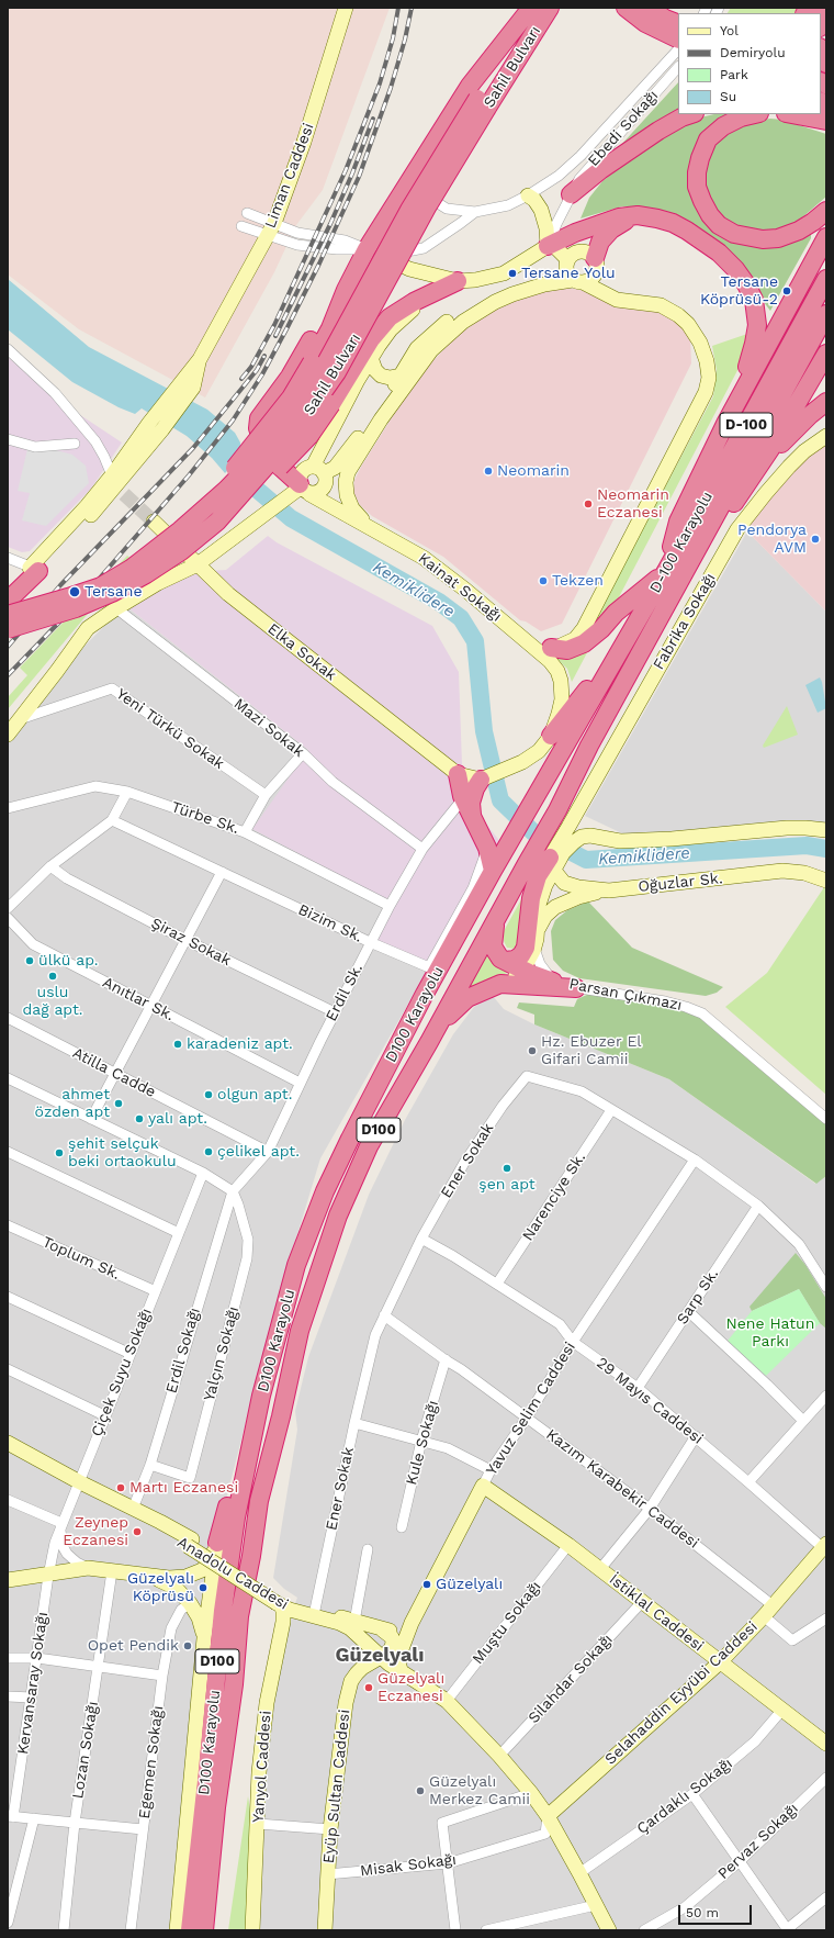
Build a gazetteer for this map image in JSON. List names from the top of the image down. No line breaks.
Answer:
{"streets":{"highway":["Sahil Bulvarı","D-100","D-100 Karayolu","D100 Karayolu","D100"],"street":["Ebedi Sokağı","Liman Caddesi","Kainat Sokağı","Fabrika Sokağı","Elka Sokak","Mazi Sokak","Yeni Türkü Sokak","Türbe Sk.","Oğuzlar Sk.","Bizim Sk.","Şiraz Sokak","Erdil Sk.","Parsan Çıkmazı","Anıtlar Sk.","Atilla Cadde","Ener Sokak","Narenciye Sk.","Toplum Sk.","Sarp Sk.","Erdil Sokağı","Yalçın Sokağı","Çiçek Suyu Sokağı","29 Mayıs Caddesi","Yavuz Selim Caddesi","Kule Sokağı","Kazım Karabekir Caddesi","Anadolu Caddesi","İstiklal Caddesi","Muştu Sokağı","Silahdar Sokağı","Kervansaray Sokağı","Selahaddin Eyyübi Caddesi","Lozan Sokağı","Egemen Sokağı","Yanyol Caddesi","Eyüp Sultan Caddesi","Çardaklı Sokağı","Pervaz Sokağı","Misak Sokağı"]},"crossings":[["D-100 Karayolu","Fabrika Sokağı"],["D-100 Karayolu","D100 Karayolu"],["Fabrika Sokağı","Oğuzlar Sk."],["Fabrika Sokağı","D100 Karayolu"],["Mazi Sokak","Erdil Sk."],["Türbe Sk.","Erdil Sk."],["Bizim Sk.","Erdil Sk."],["Bizim Sk.","D100 Karayolu"],["Şiraz Sokak","Erdil Sk."],["Erdil Sk.","Anıtlar Sk."],["Erdil Sk.","Atilla Cadde"],["Erdil Sk.","Erdil Sokağı"],["Erdil Sk.","Yalçın Sokağı"],["Ener Sokak","Narenciye Sk."],["Ener Sokak","Sarp Sk."],["Ener Sokak","29 Mayıs Caddesi"],["Ener Sokak","Yavuz Selim Caddesi"],["Ener Sokak","Kazım Karabekir Caddesi"],["Ener Sokak","Anadolu Caddesi"],["Narenciye Sk.","29 Mayıs Caddesi"],["Toplum Sk.","Çiçek Suyu Sokağı"],["Sarp Sk.","29 Mayıs Caddesi"],["Erdil Sokağı","Yalçın Sokağı"],["Erdil Sokağı","Anadolu Caddesi"],["Çiçek Suyu Sokağı","Anadolu Caddesi"],["Çiçek Suyu Sokağı","Kervansaray Sokağı"],["29 Mayıs Caddesi","Yavuz Selim Caddesi"],["29 Mayıs Caddesi","Selahaddin Eyyübi Caddesi"],["Yavuz Selim Caddesi","Kazım Karabekir Caddesi"],["Yavuz Selim Caddesi","Anadolu Caddesi"],["Yavuz Selim Caddesi","İstiklal Caddesi"],["Kule Sokağı","Kazım Karabekir Caddesi"],["Kazım Karabekir Caddesi","Selahaddin Eyyübi Caddesi"],["Anadolu Caddesi","Muştu Sokağı"],["Anadolu Caddesi","Silahdar Sokağı"],["Anadolu Caddesi","Selahaddin Eyyübi Caddesi"],["Anadolu Caddesi","Yanyol Caddesi"],["Anadolu Caddesi","Eyüp Sultan Caddesi"],["Anadolu Caddesi","Çardaklı Sokağı"],["Anadolu Caddesi","Misak Sokağı"],["İstiklal Caddesi","Muştu Sokağı"],["İstiklal Caddesi","Silahdar Sokağı"],["İstiklal Caddesi","Selahaddin Eyyübi Caddesi"],["İstiklal Caddesi","Çardaklı Sokağı"],["Selahaddin Eyyübi Caddesi","Misak Sokağı"],["Eyüp Sultan Caddesi","Misak Sokağı"]],"districts":["Güzelyalı"],"water":["Kemiklidere"],"parks":["Nene Hatun Parkı"],"places":["Tersane Yolu","Tersane Köprüsü-2","Neomarin","Neomarin Eczanesi","Pendorya AVM","Tekzen","Tersane","ülkü ap.","uslu dağ apt.","karadeniz apt.","Hz. Ebuzer El Gifari Camii","olgun apt.","ahmet özden apt","yalı apt.","çelikel apt.","şehit selçuk beki ortaokulu","şen apt","Martı Eczanesi","Zeynep Eczanesi","Güzelyalı","Güzelyalı Köprüsü","Opet Pendik","Güzelyalı Eczanesi","Güzelyalı Merkez Camii"],"legend":["Yol","Demiryolu","Park","Su"],"scale_bar":"50 m"}
